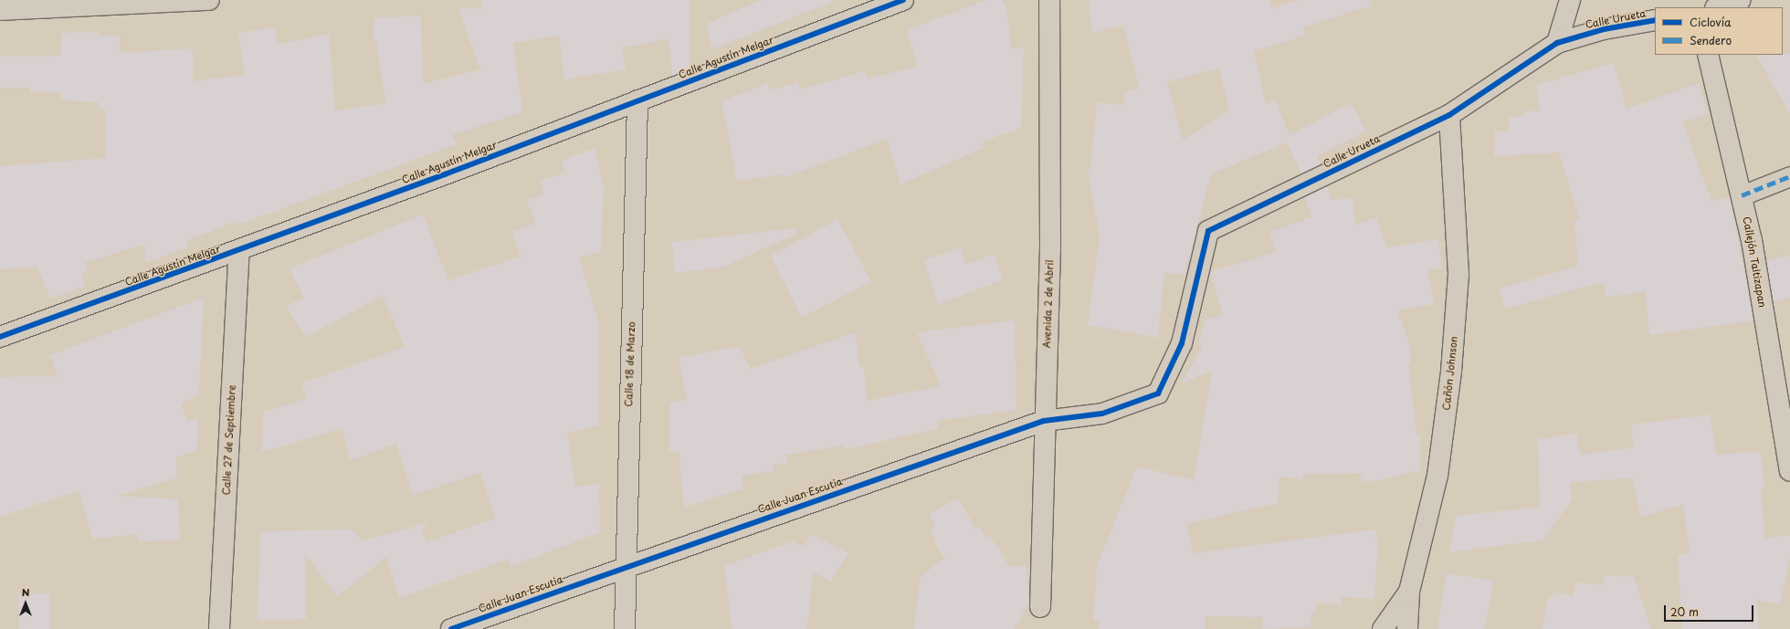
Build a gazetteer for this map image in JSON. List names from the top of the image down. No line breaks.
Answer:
{"streets":{"street":["Calle Urueta","Calle Agustín Melgar","Callejón Taltizapan","Avenida 2 de Abril","Calle 18 de Marzo","Cañón Johnson","Calle 27 de Septiembre","Calle Juan Escutia"]},"crossings":[["Calle Urueta","Cañón Johnson"],["Calle Urueta","Calle Juan Escutia"],["Calle Agustín Melgar","Calle 18 de Marzo"],["Calle Agustín Melgar","Calle 27 de Septiembre"],["Avenida 2 de Abril","Calle Juan Escutia"],["Calle 18 de Marzo","Calle Juan Escutia"]],"legend":["Ciclovía","Sendero"],"scale_bar":"20 m","north":"top"}
